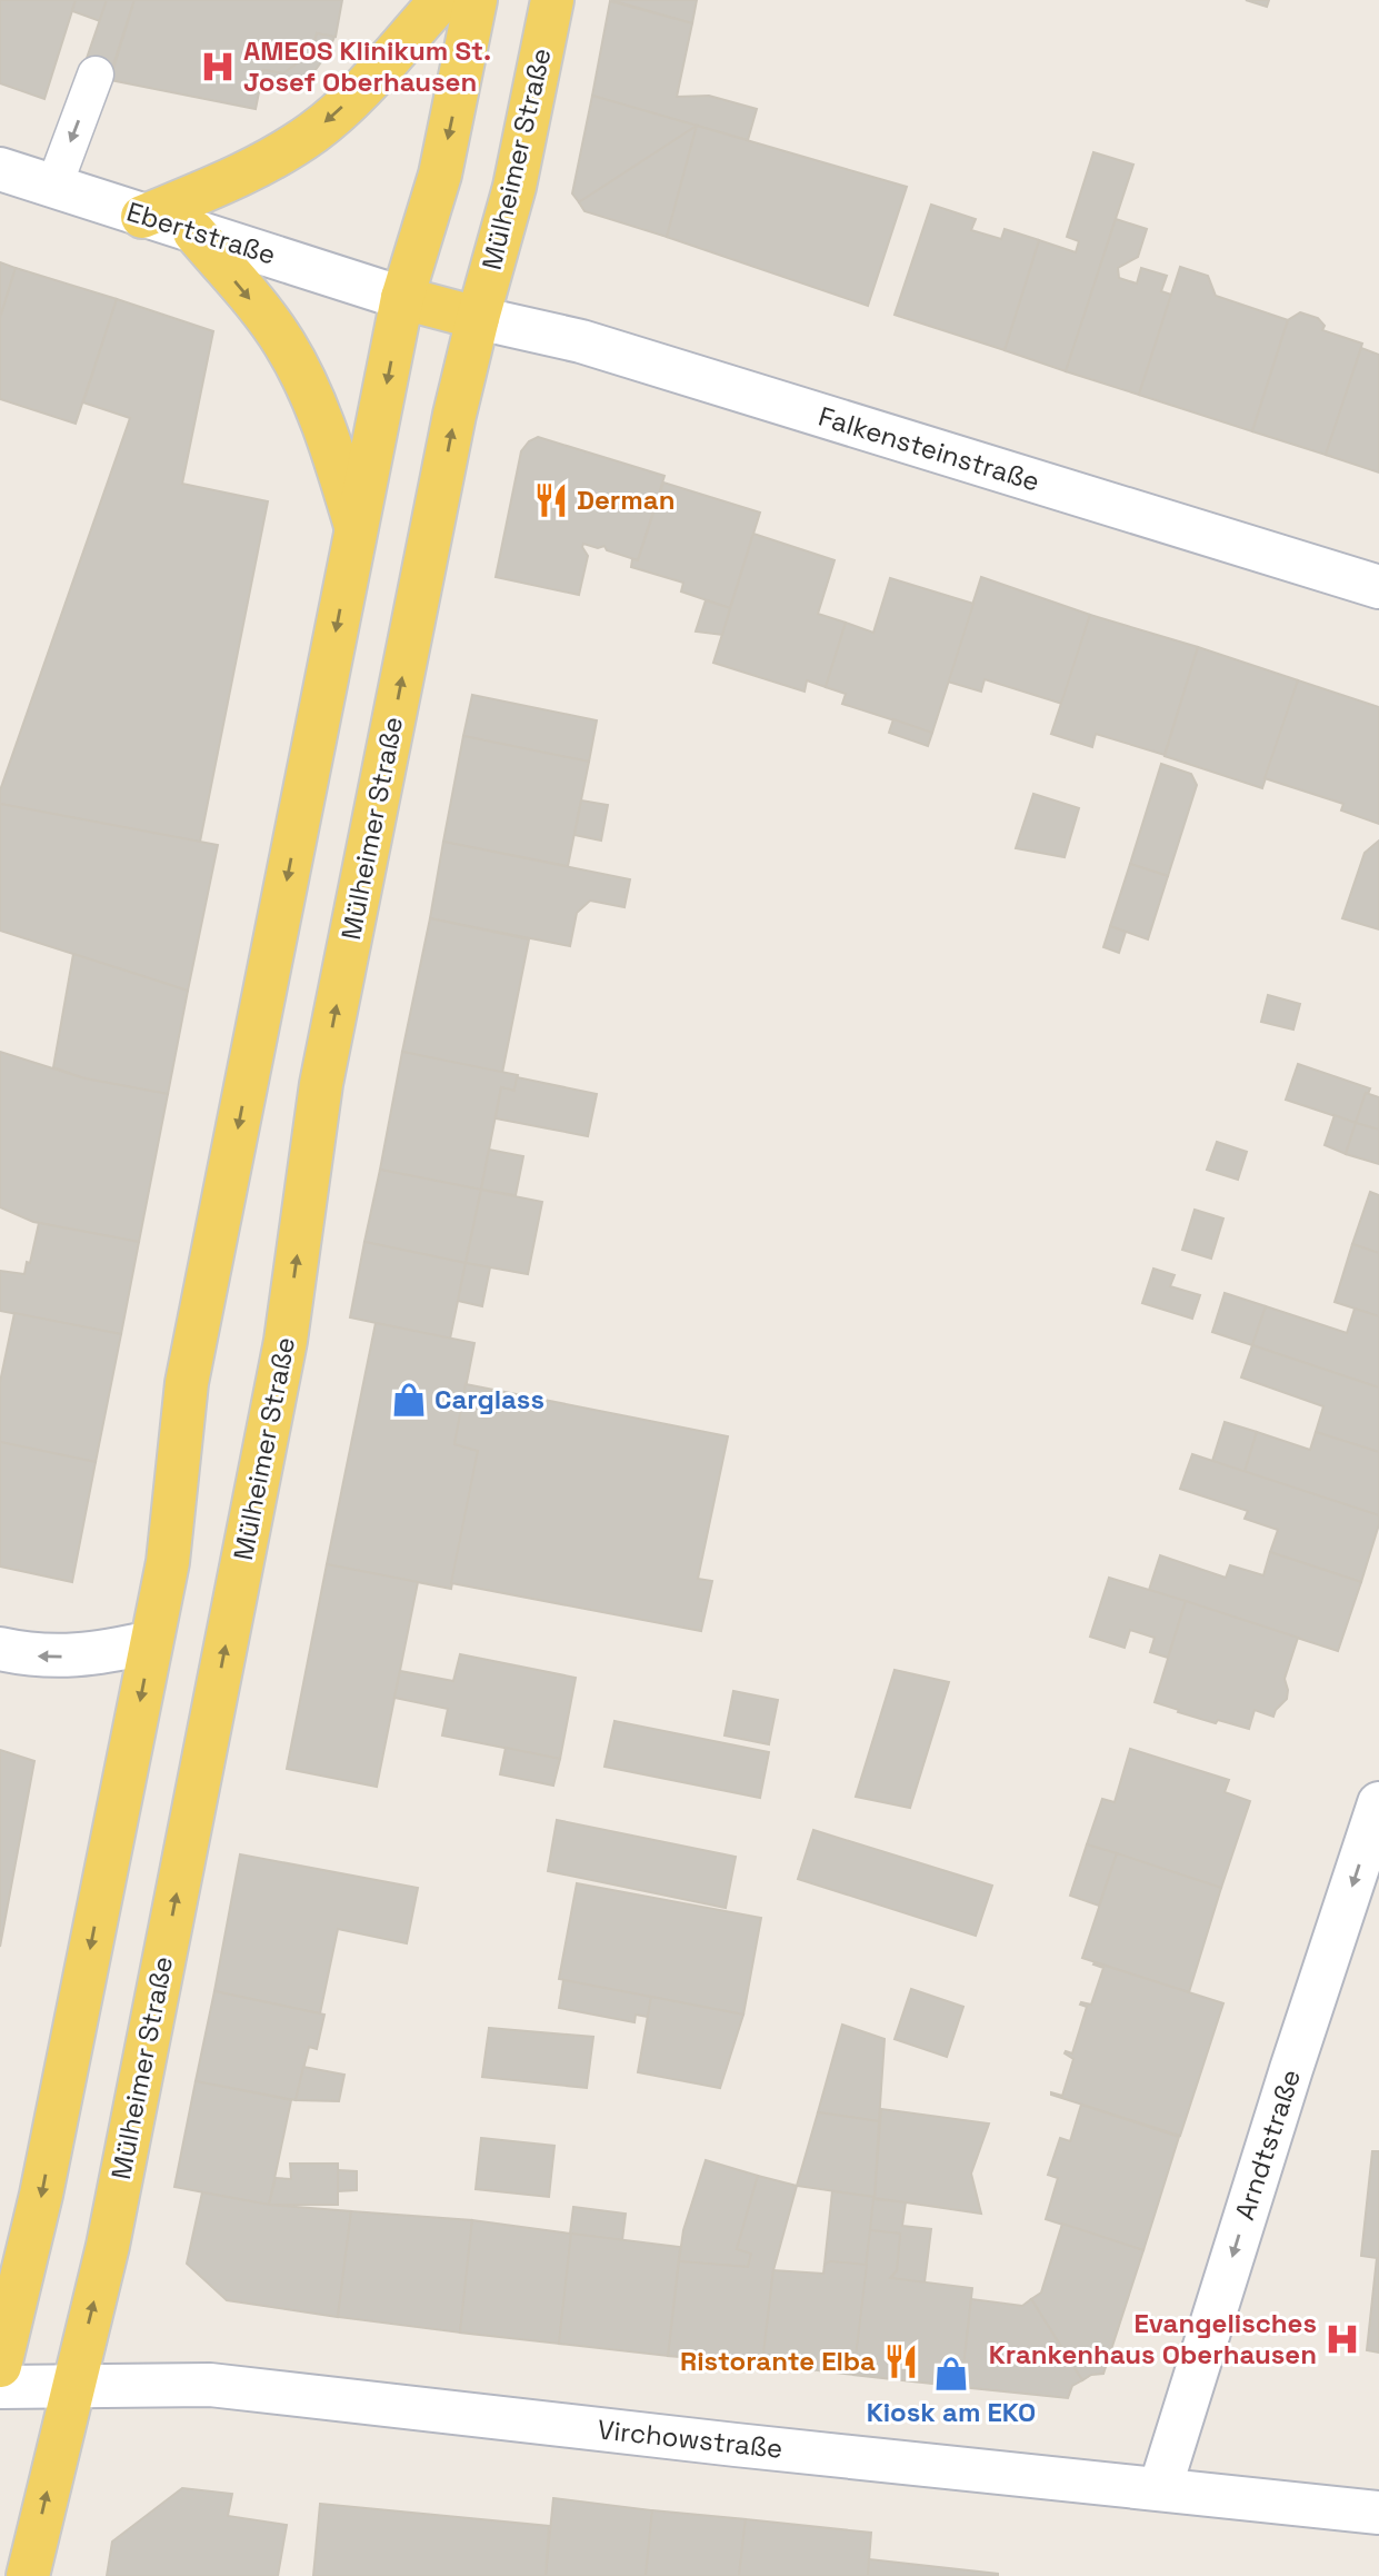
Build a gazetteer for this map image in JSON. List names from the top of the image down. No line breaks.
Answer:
{"streets":{"main road":["Mülheimer Straße"],"street":["Ebertstraße","Falkensteinstraße","Arndtstraße","Virchowstraße"]},"crossings":[["Mülheimer Straße","Falkensteinstraße"],["Mülheimer Straße","Virchowstraße"],["Arndtstraße","Virchowstraße"]],"one_way":["Arndtstraße"],"places":{"hospital":["AMEOS Klinikum St. Josef Oberhausen","Evangelisches Krankenhaus Oberhausen"],"restaurant":["Derman","Ristorante Elba"],"shop":["Carglass","Kiosk am EKO"]}}
